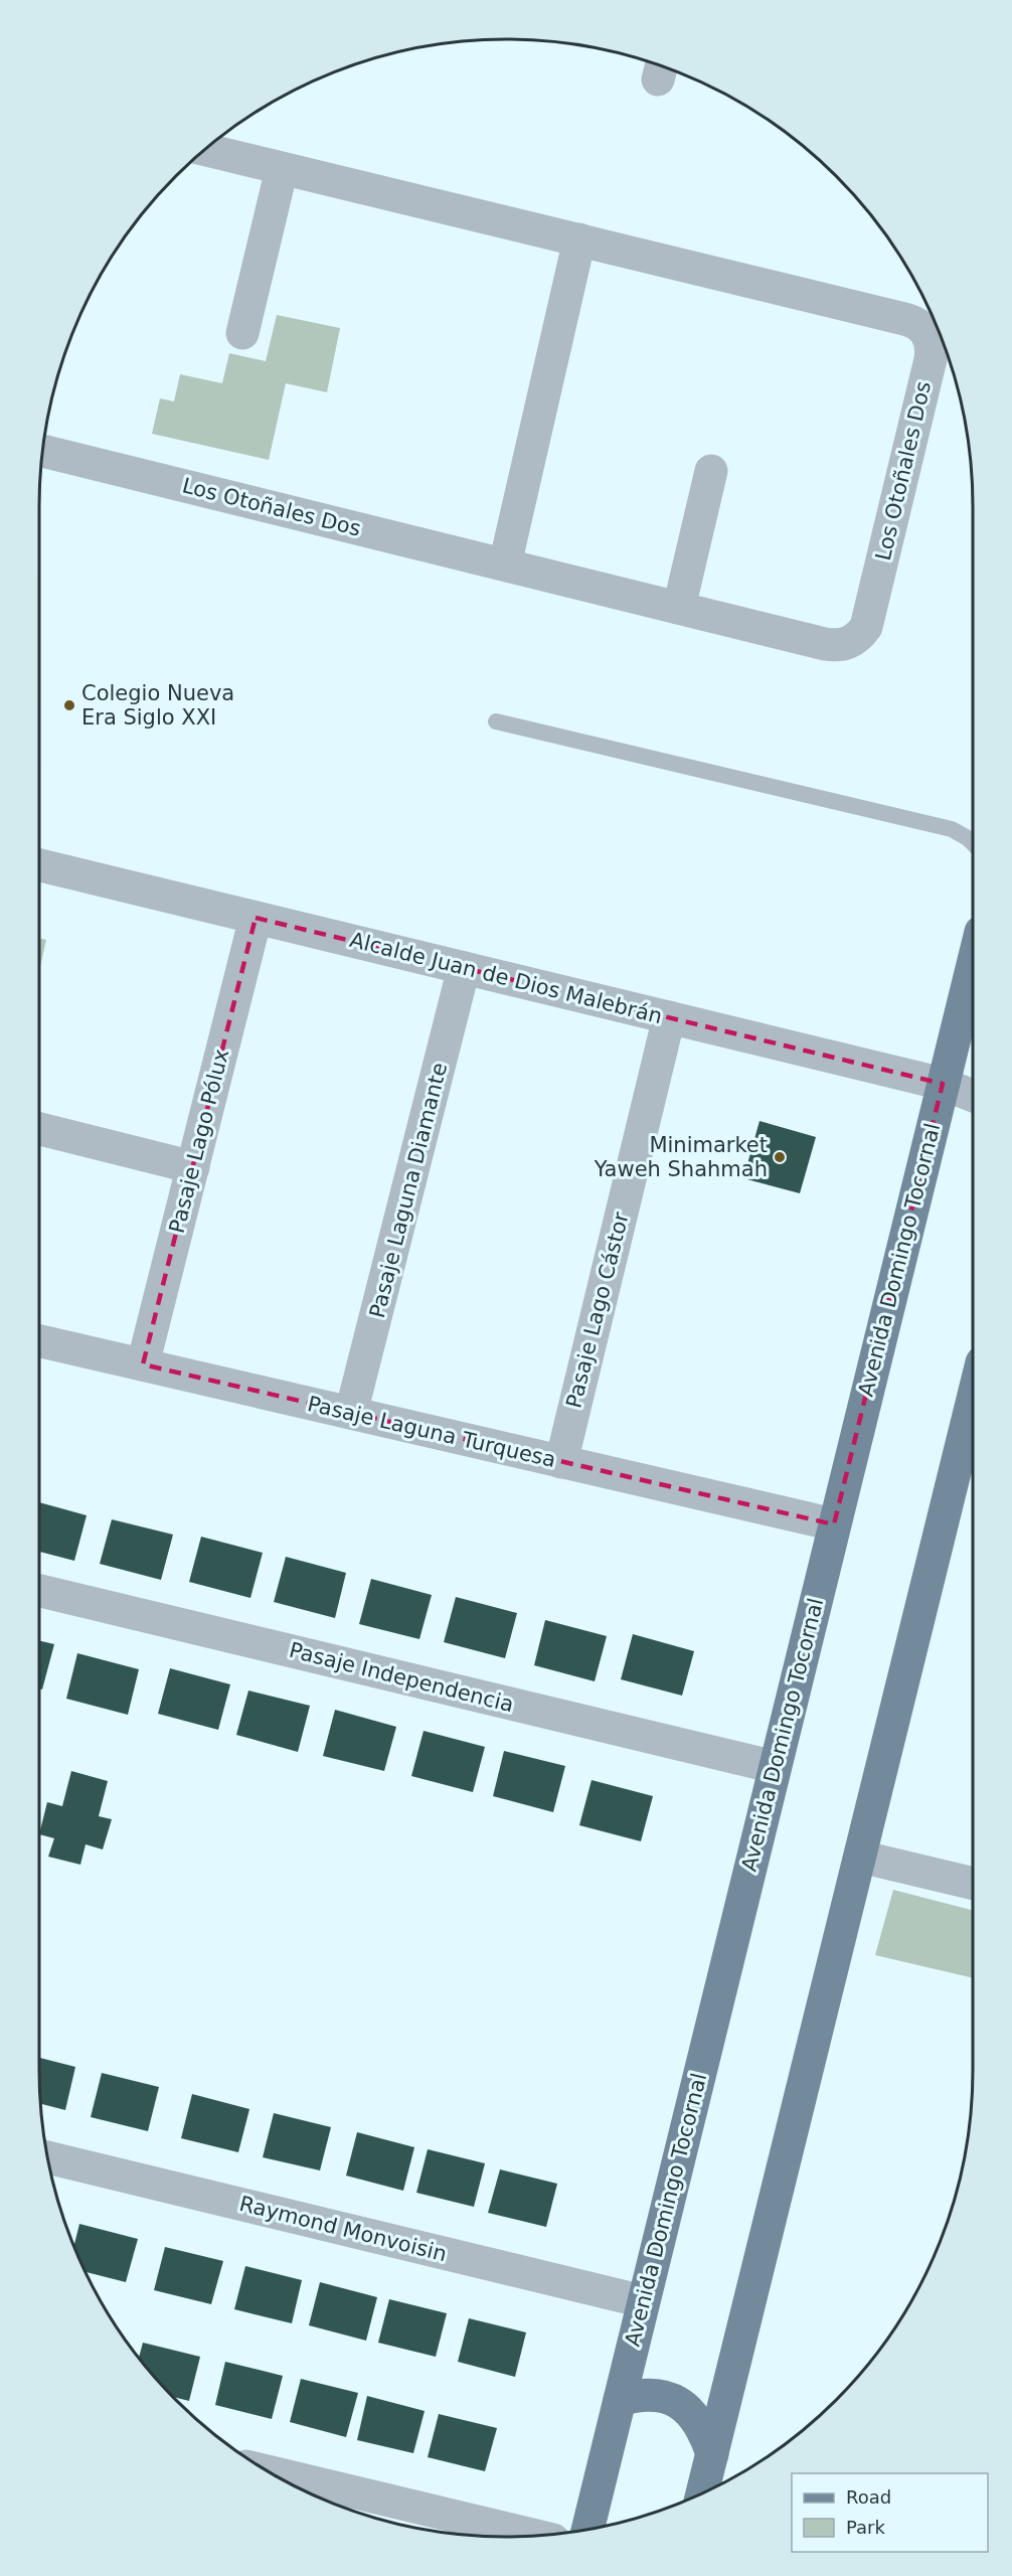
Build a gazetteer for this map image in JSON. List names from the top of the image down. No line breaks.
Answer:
{"streets":{"main road":["Avenida Domingo Tocornal"],"street":["Los Otoñales Dos","Alcalde Juan de Dios Malebrán","Pasaje Lago Pólux","Pasaje Laguna Diamante","Pasaje Lago Cástor","Pasaje Laguna Turquesa","Pasaje Independencia","Raymond Monvoisin"]},"crossings":[["Alcalde Juan de Dios Malebrán","Pasaje Lago Pólux"],["Alcalde Juan de Dios Malebrán","Pasaje Laguna Diamante"],["Alcalde Juan de Dios Malebrán","Avenida Domingo Tocornal"],["Alcalde Juan de Dios Malebrán","Pasaje Lago Cástor"],["Pasaje Lago Pólux","Pasaje Laguna Turquesa"],["Pasaje Laguna Diamante","Pasaje Laguna Turquesa"],["Avenida Domingo Tocornal","Pasaje Laguna Turquesa"],["Avenida Domingo Tocornal","Pasaje Independencia"],["Avenida Domingo Tocornal","Raymond Monvoisin"],["Pasaje Lago Cástor","Pasaje Laguna Turquesa"]],"places":["Colegio Nueva Era Siglo XXI","Minimarket Yaweh Shahmah"],"legend":["Road","Park"]}
